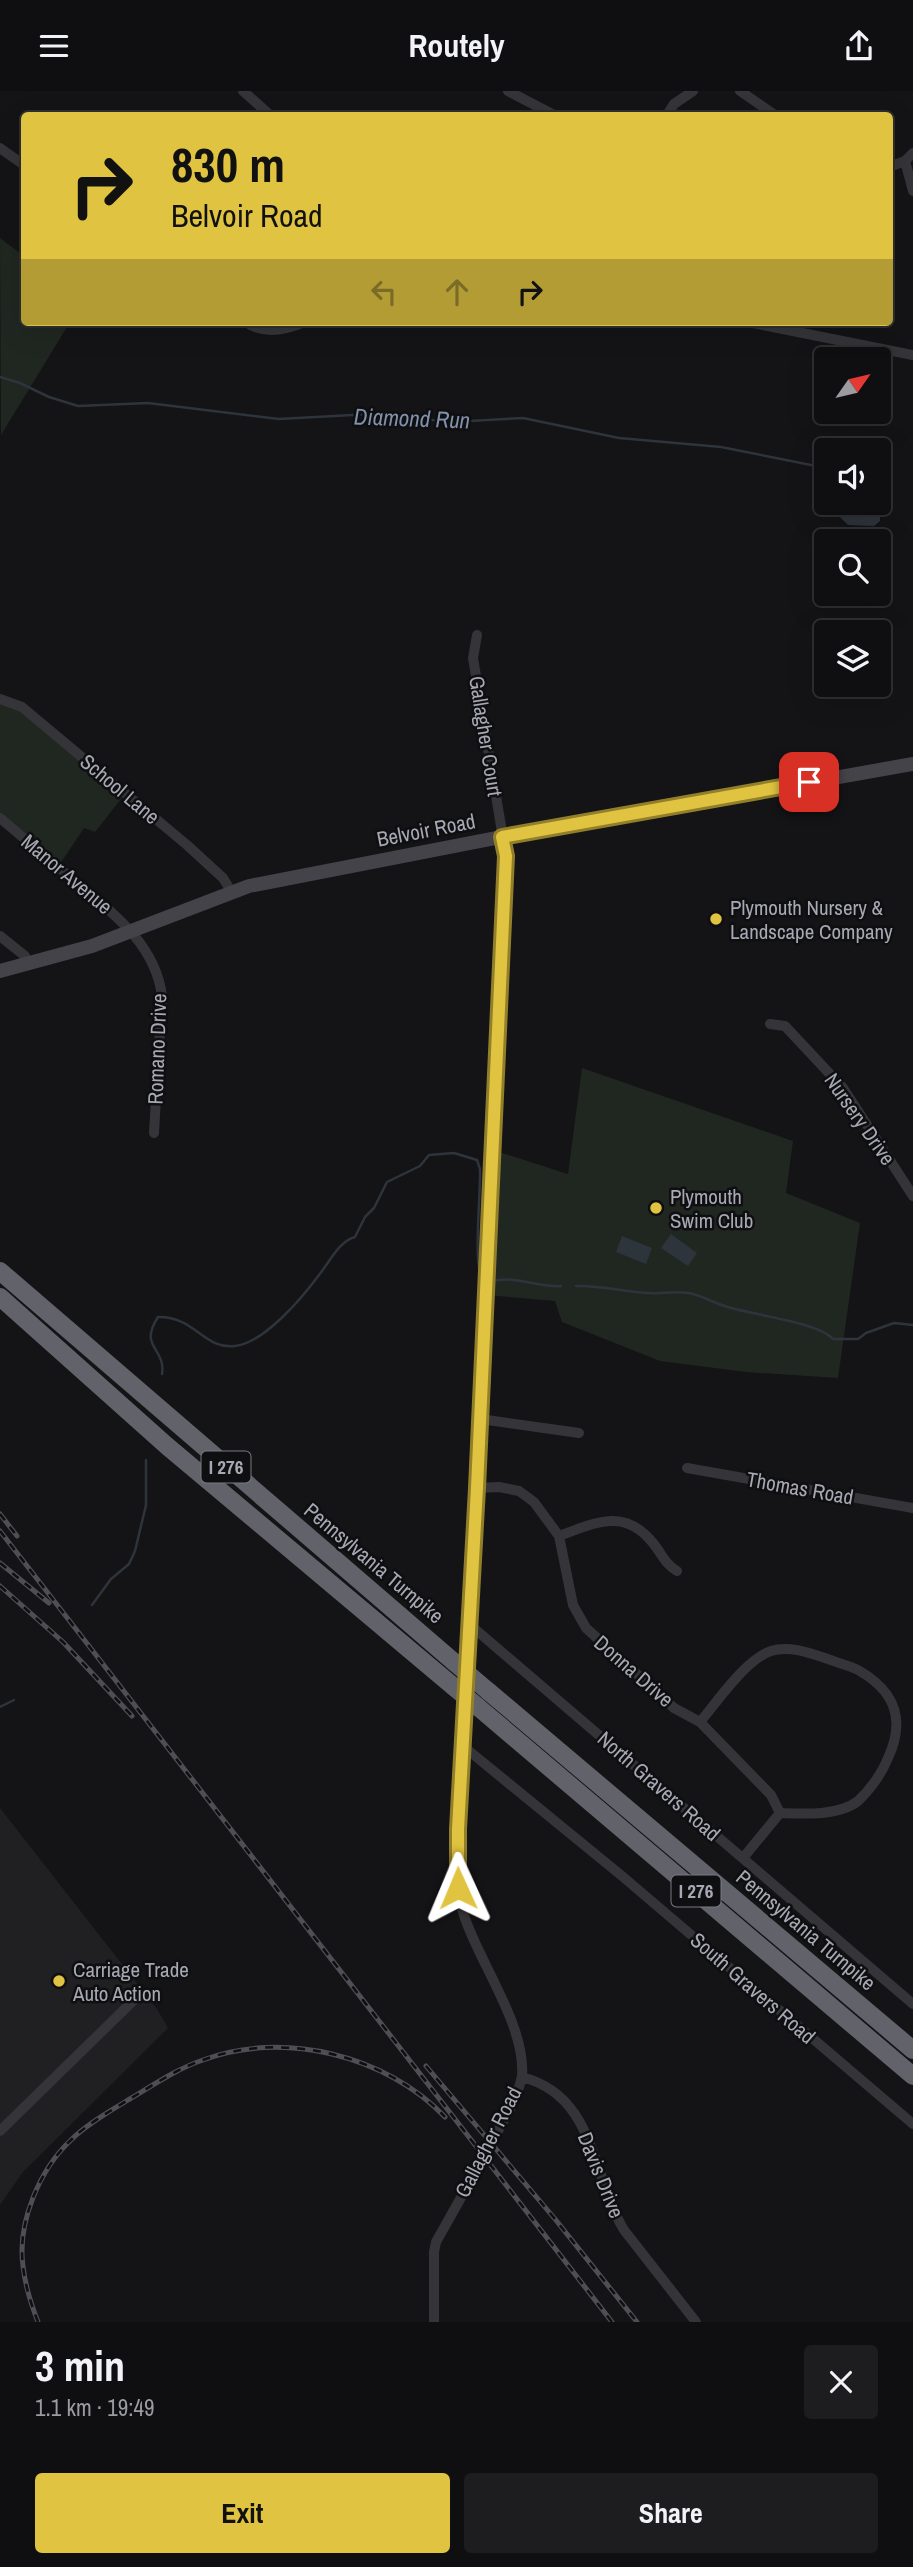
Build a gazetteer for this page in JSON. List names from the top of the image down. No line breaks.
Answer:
{"streets":{"highway":["I 276","Pennsylvania Turnpike"],"street":["Gallagher Court","School Lane","Belvoir Road","Manor Avenue","Romano Drive","Nursery Drive","Thomas Road","Donna Drive","North Gravers Road","South Gravers Road","Gallagher Road","Davis Drive"]},"crossings":[["Gallagher Court","Belvoir Road"],["Gallagher Court","Gallagher Road"],["School Lane","Belvoir Road"],["Belvoir Road","Manor Avenue"],["Belvoir Road","Romano Drive"],["Belvoir Road","Gallagher Road"],["Manor Avenue","Romano Drive"],["Donna Drive","Gallagher Road"],["North Gravers Road","Gallagher Road"],["South Gravers Road","Gallagher Road"],["Gallagher Road","Davis Drive"]],"water":["Diamond Run"],"places":["Plymouth Nursery & Landscape Company","Plymouth Swim Club","Carriage Trade Auto Action"],"north":"top right","page":{"header":"Routely","turn":["830 m","Belvoir Road"],"heading":["3 min","1.1 km · 19:49"],"buttons":["Exit","Share"]}}
